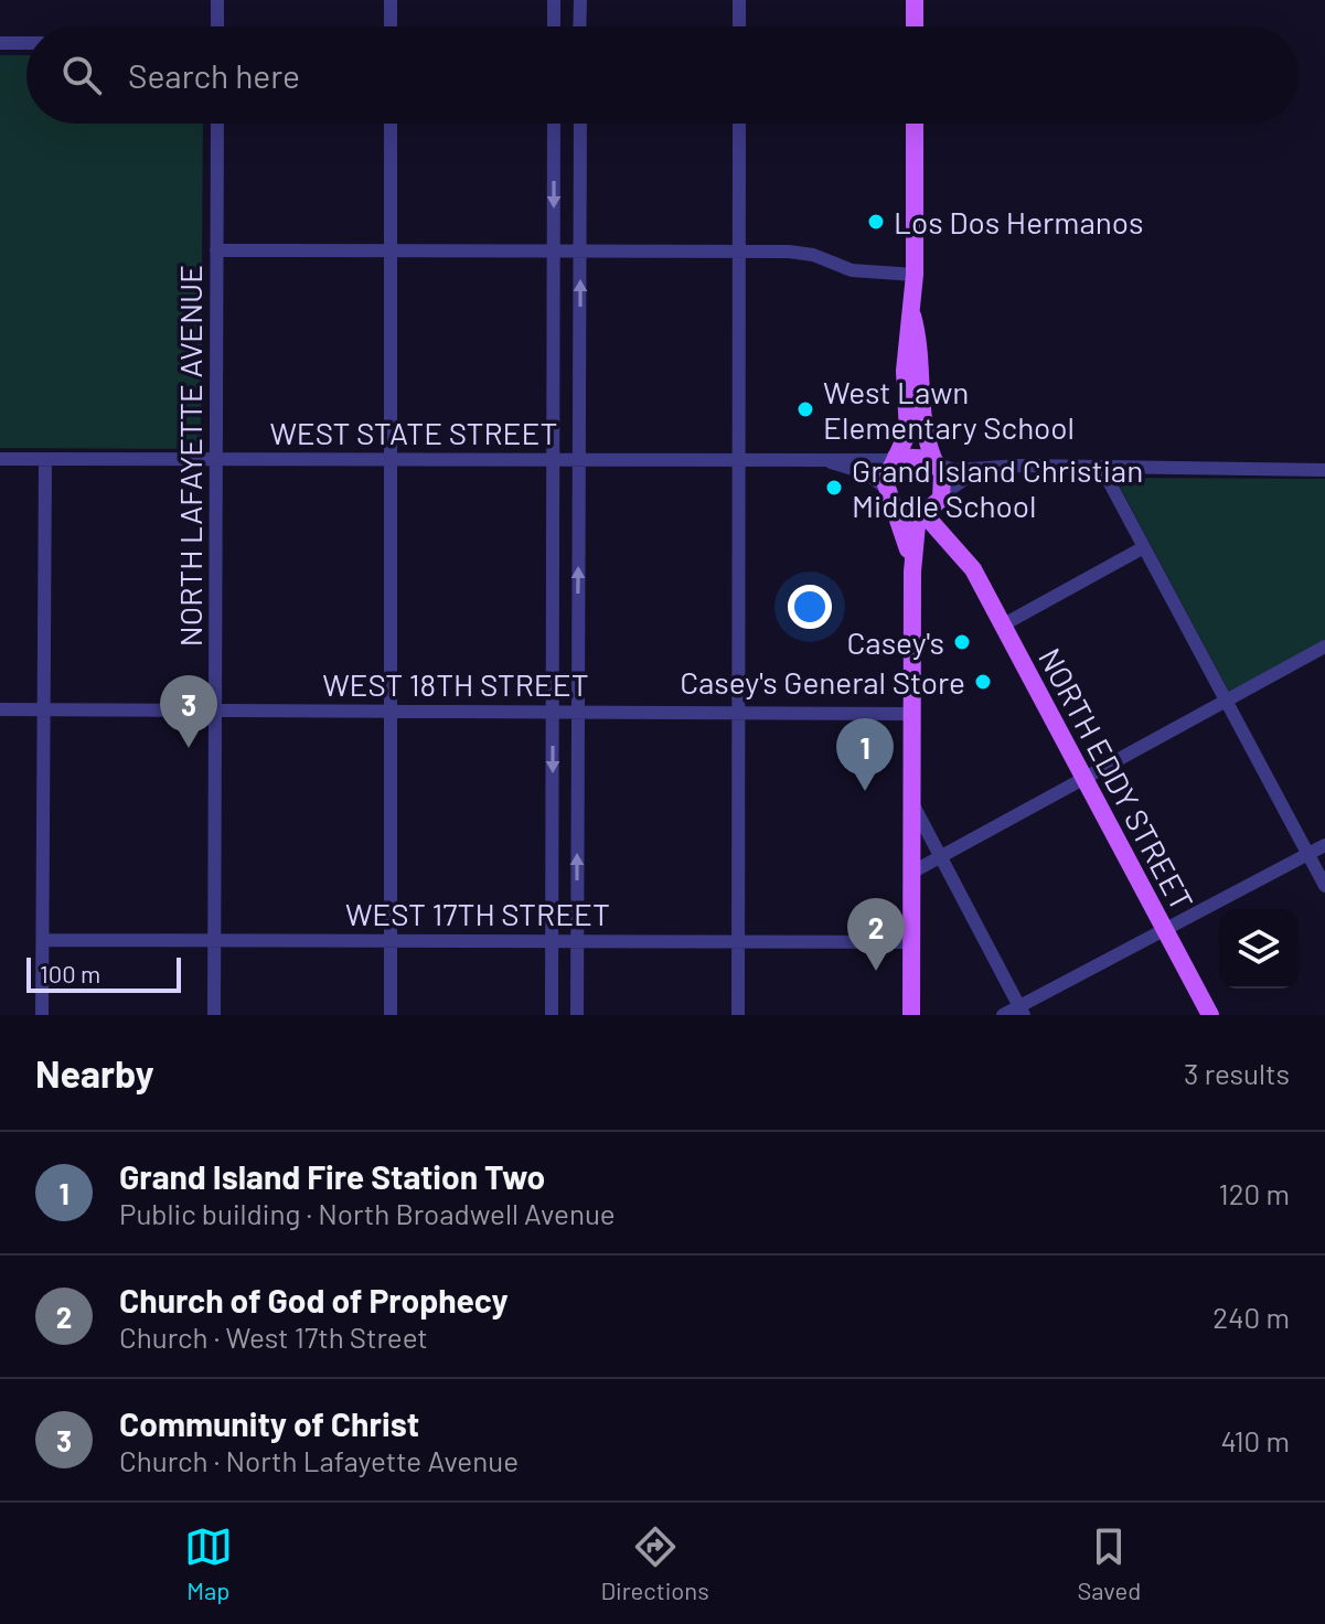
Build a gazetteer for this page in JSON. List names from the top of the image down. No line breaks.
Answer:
{"streets":{"main road":["NORTH EDDY STREET"],"street":["WEST STATE STREET","NORTH LAFAYETTE AVENUE","WEST 18TH STREET","WEST 17TH STREET"]},"crossings":[["WEST STATE STREET","NORTH LAFAYETTE AVENUE"],["WEST STATE STREET","NORTH EDDY STREET"],["NORTH LAFAYETTE AVENUE","WEST 18TH STREET"],["NORTH LAFAYETTE AVENUE","WEST 17TH STREET"]],"places":["Los Dos Hermanos","West Lawn Elementary School","Grand Island Christian Middle School","Casey's","Casey's General Store"],"scale_bar":"100 m","page":{"search":"Search here","pins":["3","1","2"],"scale":"100 m","heading":["Nearby","3 results"],"list":[{"mark":"1","name":"Grand Island Fire Station Two","note":"Public building · North Broadwell Avenue","value":"120 m"},{"mark":"2","name":"Church of God of Prophecy","note":"Church · West 17th Street","value":"240 m"},{"mark":"3","name":"Community of Christ","note":"Church · North Lafayette Avenue","value":"410 m"}],"nav":["Map","Directions","Saved"]}}
